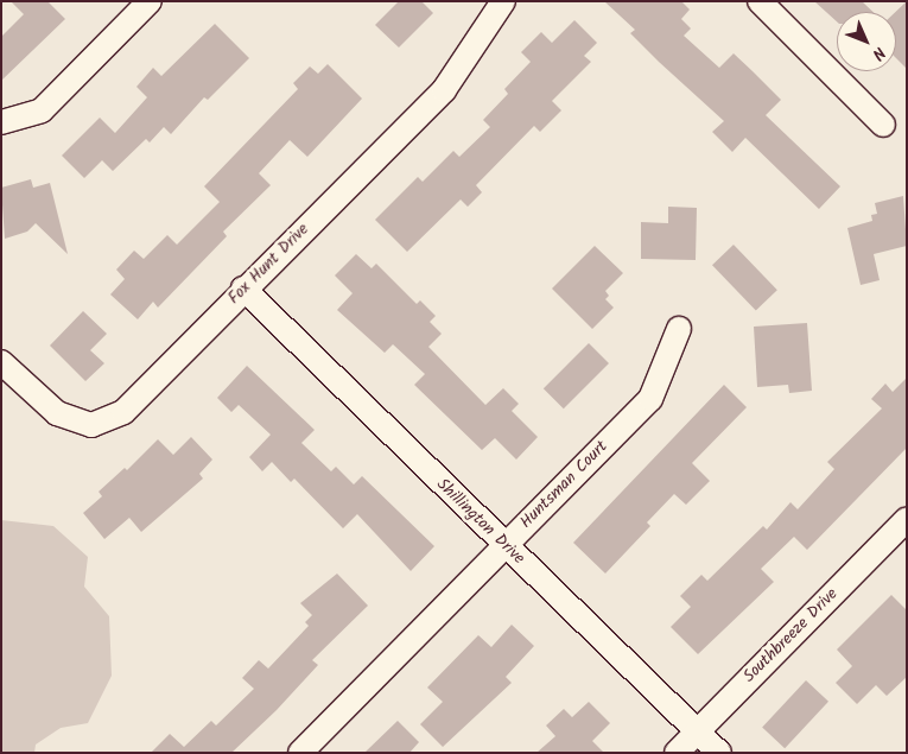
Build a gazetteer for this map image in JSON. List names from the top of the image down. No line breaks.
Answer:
{"streets":{"street":["Fox Hunt Drive","Huntsman Court","Shillington Drive","Southbreeze Drive"]},"crossings":[["Fox Hunt Drive","Shillington Drive"],["Huntsman Court","Shillington Drive"],["Shillington Drive","Southbreeze Drive"]],"north":"bottom right"}
